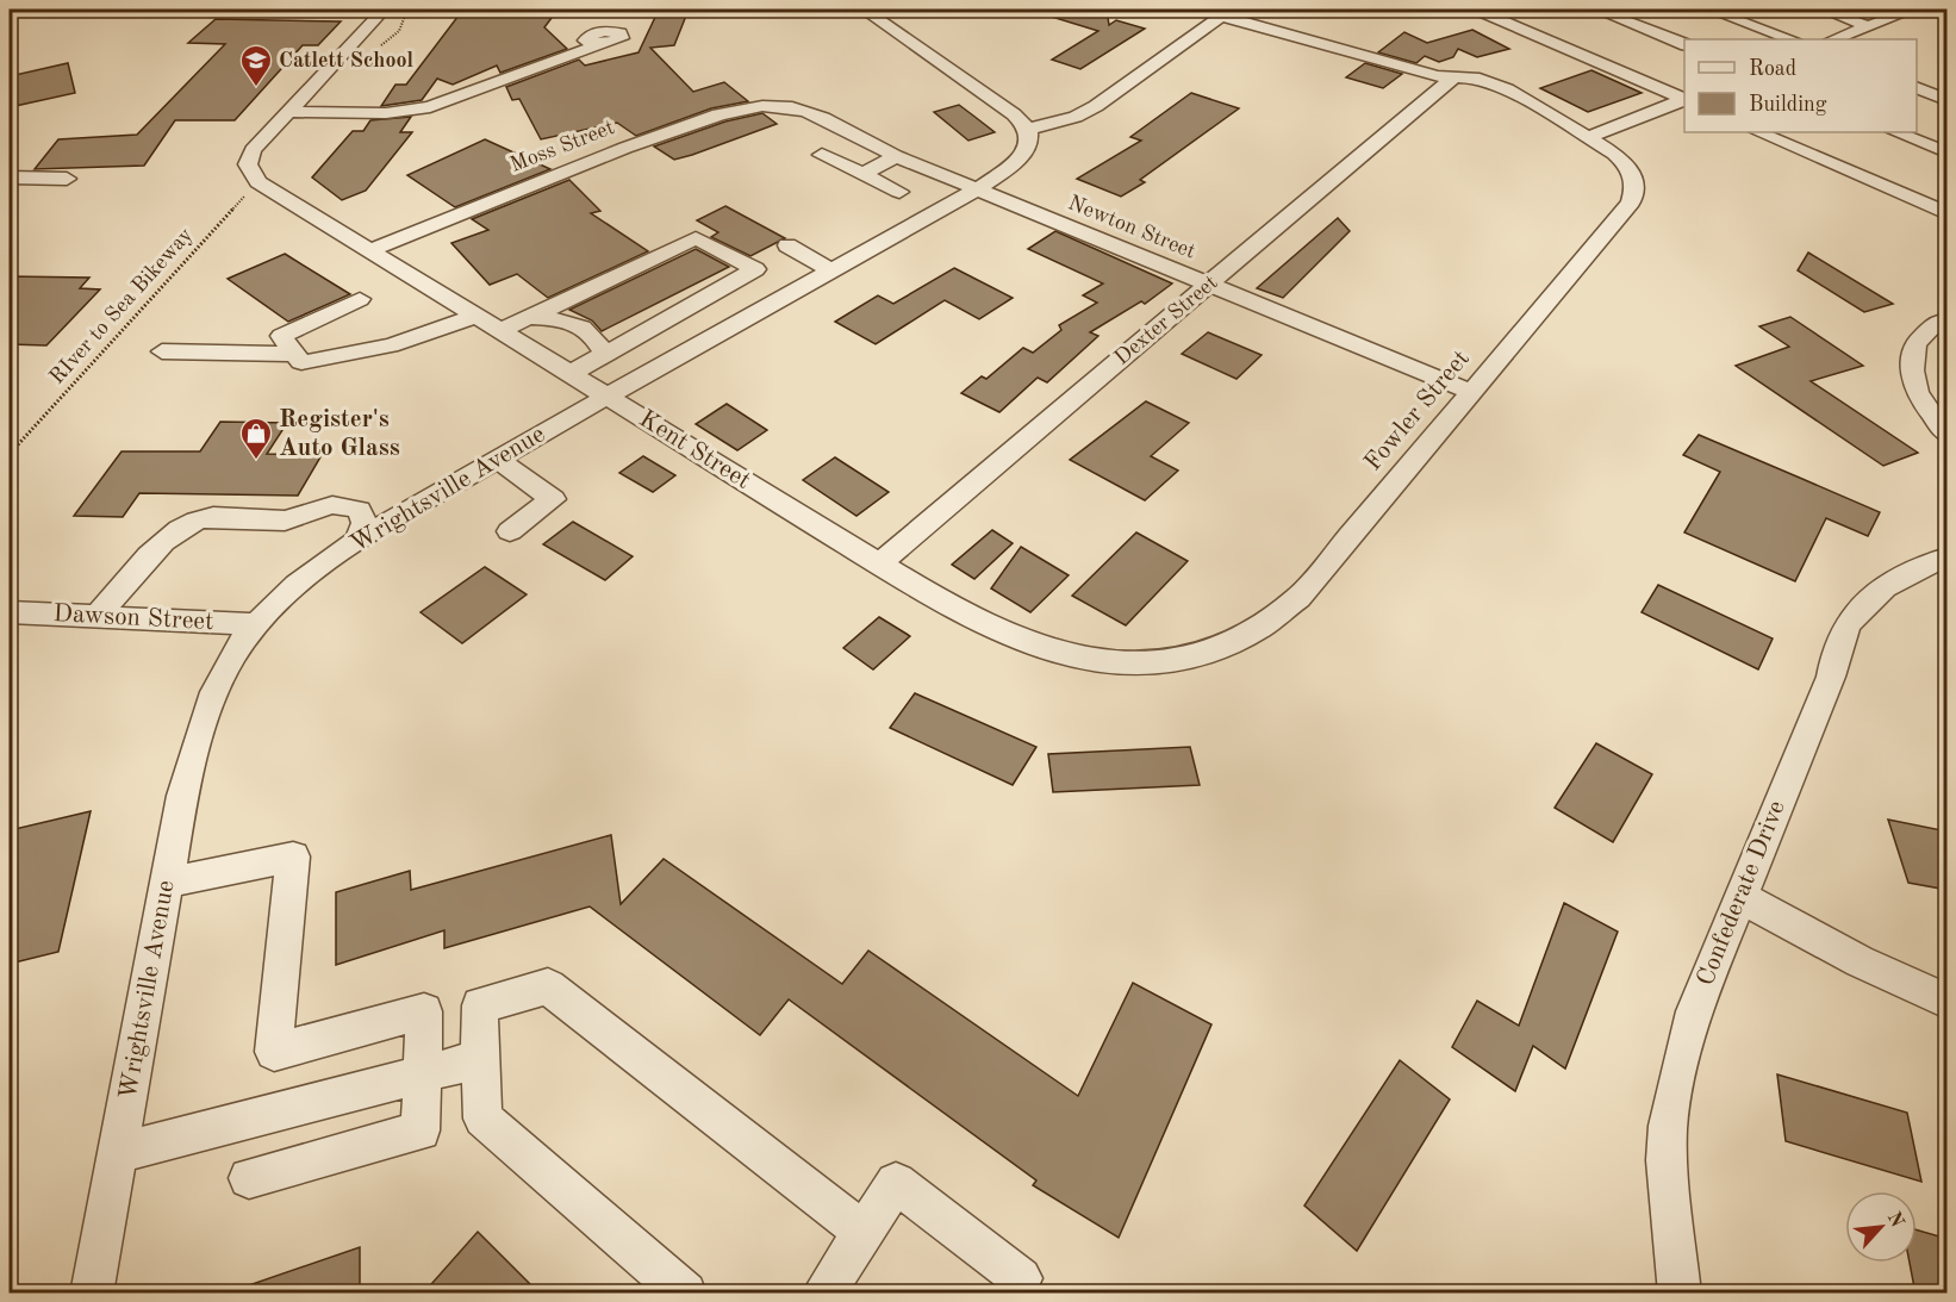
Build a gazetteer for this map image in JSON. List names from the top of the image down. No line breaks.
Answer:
{"streets":{"street":["Moss Street","Newton Street","Dexter Street","Fowler Street","Kent Street","Wrightsville Avenue","Dawson Street","Confederate Drive"],"path":["RIver to Sea Bikeway"]},"crossings":[["Moss Street","Newton Street"],["Moss Street","Kent Street"],["Newton Street","Dexter Street"],["Newton Street","Fowler Street"],["Newton Street","Wrightsville Avenue"],["RIver to Sea Bikeway","Kent Street"],["Dexter Street","Fowler Street"],["Dexter Street","Kent Street"],["Fowler Street","Kent Street"],["Kent Street","Wrightsville Avenue"],["Wrightsville Avenue","Dawson Street"]],"places":{"school or university":["Catlett School"],"shop":["Register's Auto Glass"]},"legend":["Road","Building"],"north":"top right"}
